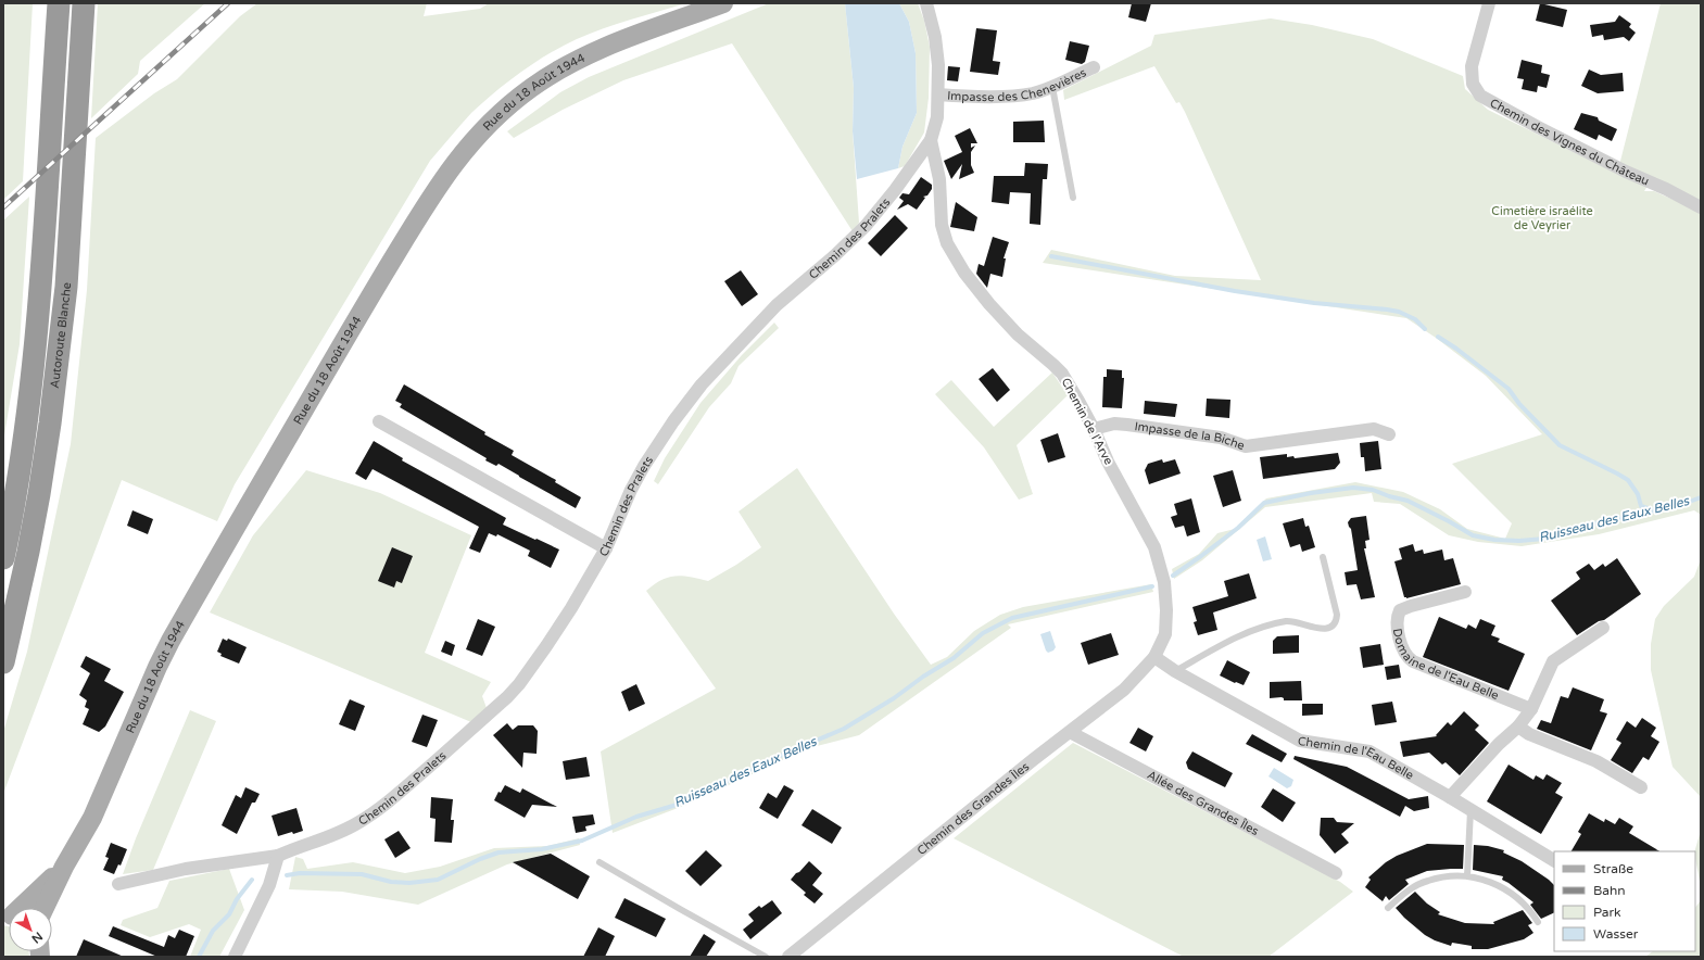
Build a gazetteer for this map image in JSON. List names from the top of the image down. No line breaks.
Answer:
{"streets":{"highway":["Autoroute Blanche"],"main road":["Rue du 18 Août 1944"],"street":["Impasse des Chenevières","Chemin des Vignes du Château","Chemin des Pralets","Chemin de l'Arve","Impasse de la Biche","Domaine de l'Eau Belle","Chemin de l'Eau Belle","Allée des Grandes Îles","Chemin des Grandes Îles"]},"crossings":[["Impasse des Chenevières","Chemin des Pralets"],["Chemin des Pralets","Chemin de l'Arve"],["Chemin de l'Arve","Impasse de la Biche"],["Chemin de l'Arve","Chemin de l'Eau Belle"],["Chemin de l'Arve","Chemin des Grandes Îles"],["Chemin de l'Eau Belle","Chemin des Grandes Îles"],["Allée des Grandes Îles","Chemin des Grandes Îles"]],"water":["Ruisseau des Eaux Belles"],"parks":["Cimetière israélite de Veyrier"],"legend":["Straße","Bahn","Park","Wasser"],"north":"bottom right"}
